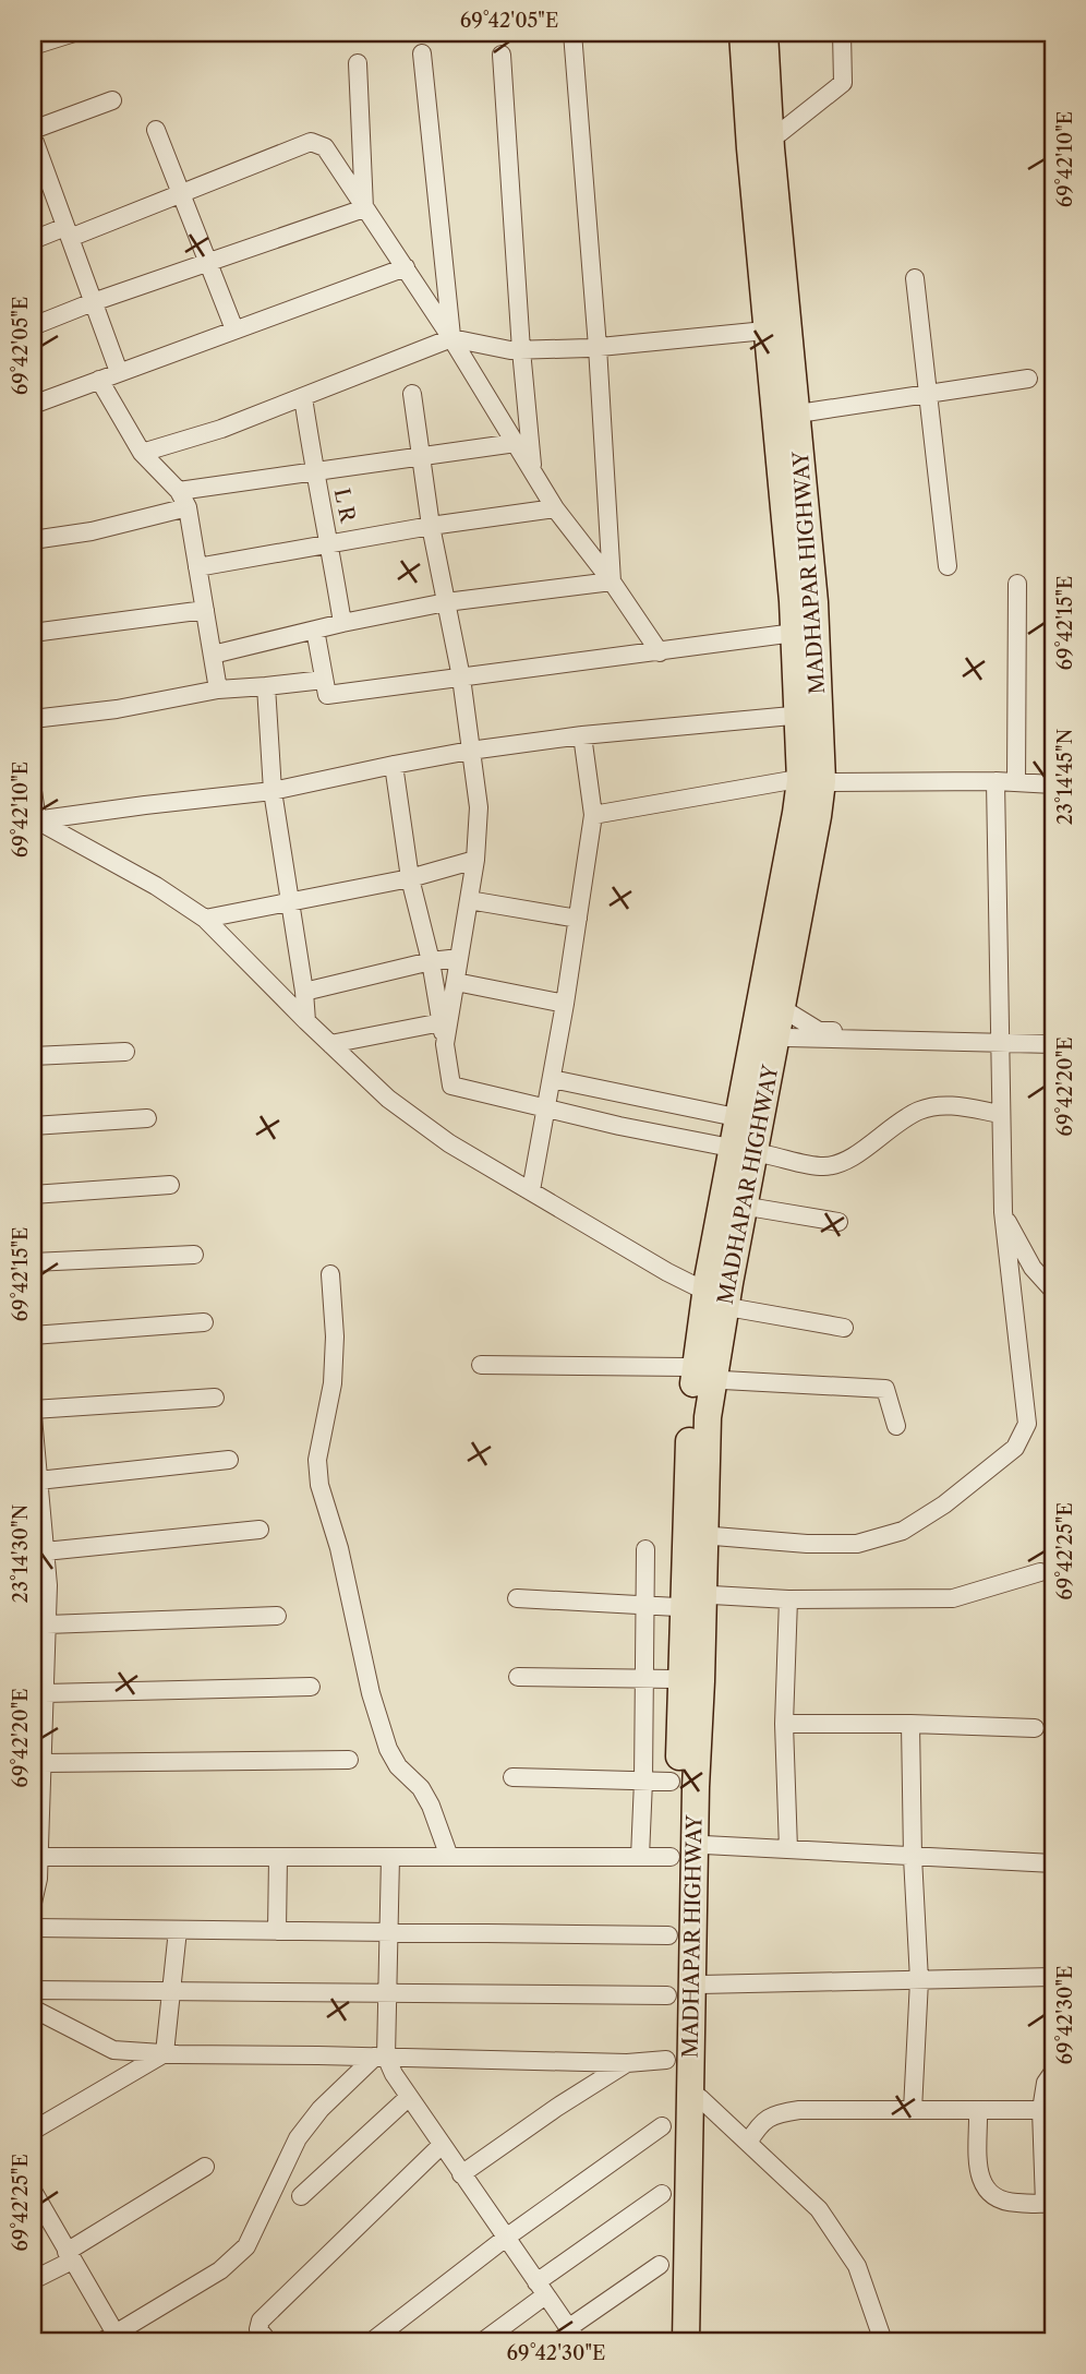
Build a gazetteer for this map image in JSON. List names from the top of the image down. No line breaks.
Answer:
{"streets":{"highway":["MADHAPAR HIGHWAY"],"street":["L R"]},"coordinates":["69°42'05\"E","69°42'10\"E","69°42'15\"E","23°14'45\"N","69°42'20\"E","69°42'25\"E","23°14'30\"N","69°42'30\"E"]}
